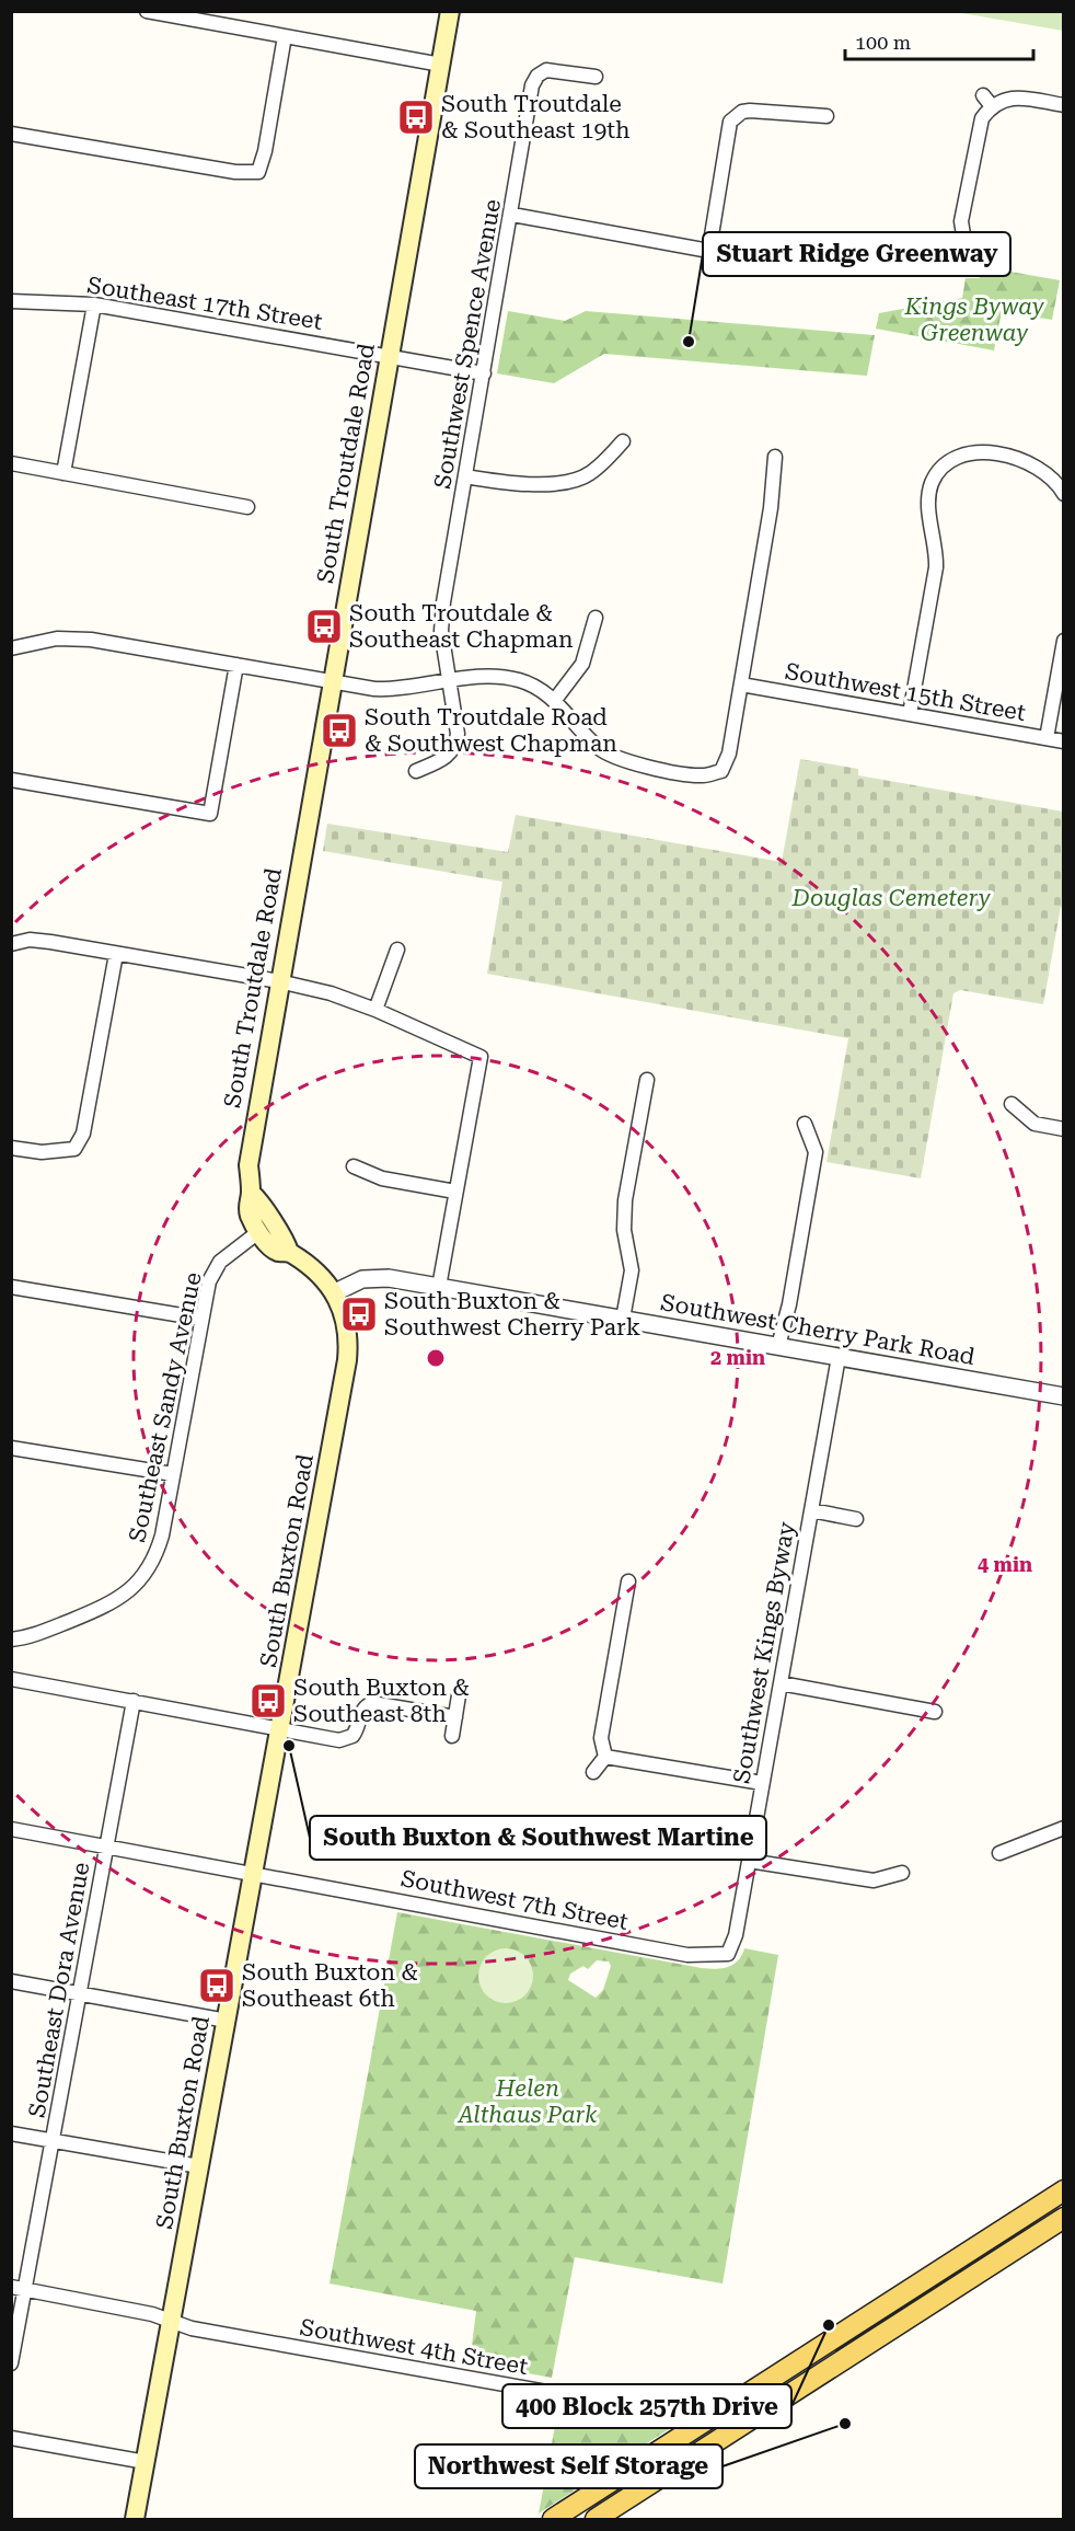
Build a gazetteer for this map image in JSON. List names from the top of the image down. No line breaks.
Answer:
{"streets":{"main road":["South Troutdale Road","South Buxton Road"],"street":["Southeast 17th Street","Southwest Spence Avenue","Southwest 15th Street","Southwest Cherry Park Road","Southeast Sandy Avenue","Southwest Kings Byway","Southwest 7th Street","Southeast Dora Avenue","Southwest 4th Street"]},"crossings":[["Southeast 17th Street","Southwest Spence Avenue"],["Southeast 17th Street","South Troutdale Road"],["South Troutdale Road","Southeast Sandy Avenue"],["South Troutdale Road","South Buxton Road"],["Southwest Cherry Park Road","South Buxton Road"],["Southwest Cherry Park Road","Southwest Kings Byway"],["Southeast Sandy Avenue","South Buxton Road"],["South Buxton Road","Southwest 7th Street"],["South Buxton Road","Southwest 4th Street"],["Southwest Kings Byway","Southwest 7th Street"],["Southwest 7th Street","Southeast Dora Avenue"],["Southeast Dora Avenue","Southwest 4th Street"]],"parks":["Kings Byway Greenway","Douglas Cemetery","Helen Althaus Park"],"places":{"bus stop":["South Troutdale & Southeast 19th","South Troutdale & Southeast Chapman","South Troutdale Road & Southwest Chapman","South Buxton & Southwest Cherry Park","South Buxton & Southeast 8th","South Buxton & Southeast 6th"],"other":["Stuart Ridge Greenway","South Buxton & Southwest Martine","400 Block 257th Drive","Northwest Self Storage"]},"scale_bar":"100 m","rings":["2 min","4 min"]}
